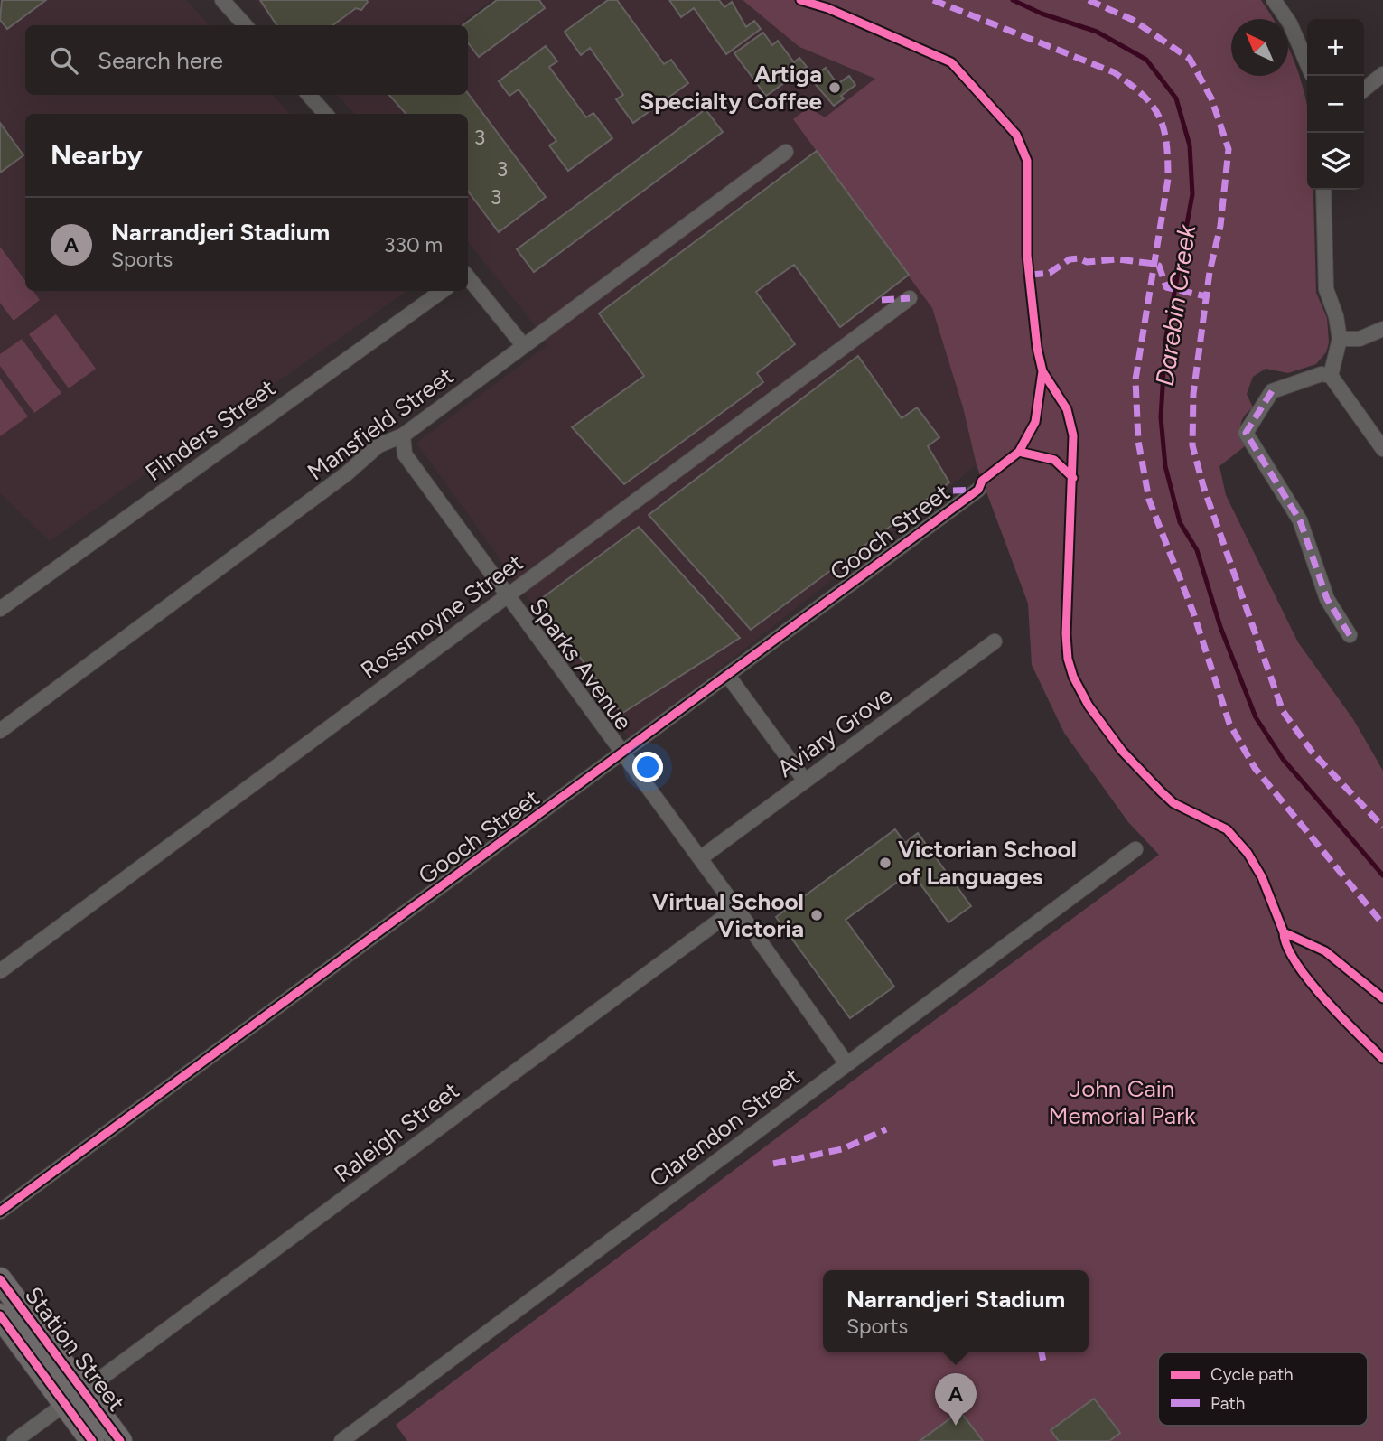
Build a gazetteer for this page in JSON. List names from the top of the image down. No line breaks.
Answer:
{"streets":{"main road":["Station Street"],"street":["Mansfield Street","Flinders Street","Gooch Street","Rossmoyne Street","Sparks Avenue","Aviary Grove","Clarendon Street","Raleigh Street"]},"crossings":[["Mansfield Street","Sparks Avenue"],["Gooch Street","Sparks Avenue"],["Rossmoyne Street","Sparks Avenue"],["Sparks Avenue","Aviary Grove"],["Sparks Avenue","Clarendon Street"],["Sparks Avenue","Raleigh Street"],["Raleigh Street","Station Street"]],"water":["Darebin Creek"],"parks":["John Cain Memorial Park"],"places":["Artiga Specialty Coffee","Victorian School of Languages","Virtual School Victoria"],"house_numbers":["3","3","3"],"legend":["Cycle path","Path"],"north":"top left","page":{"map_buttons":["+","−"],"search":"Search here","heading":"Nearby","list":[{"mark":"A","name":"Narrandjeri Stadium","note":"Sports","value":"330 m"}],"popup":["Narrandjeri Stadium","Sports"],"pins":"A"}}
